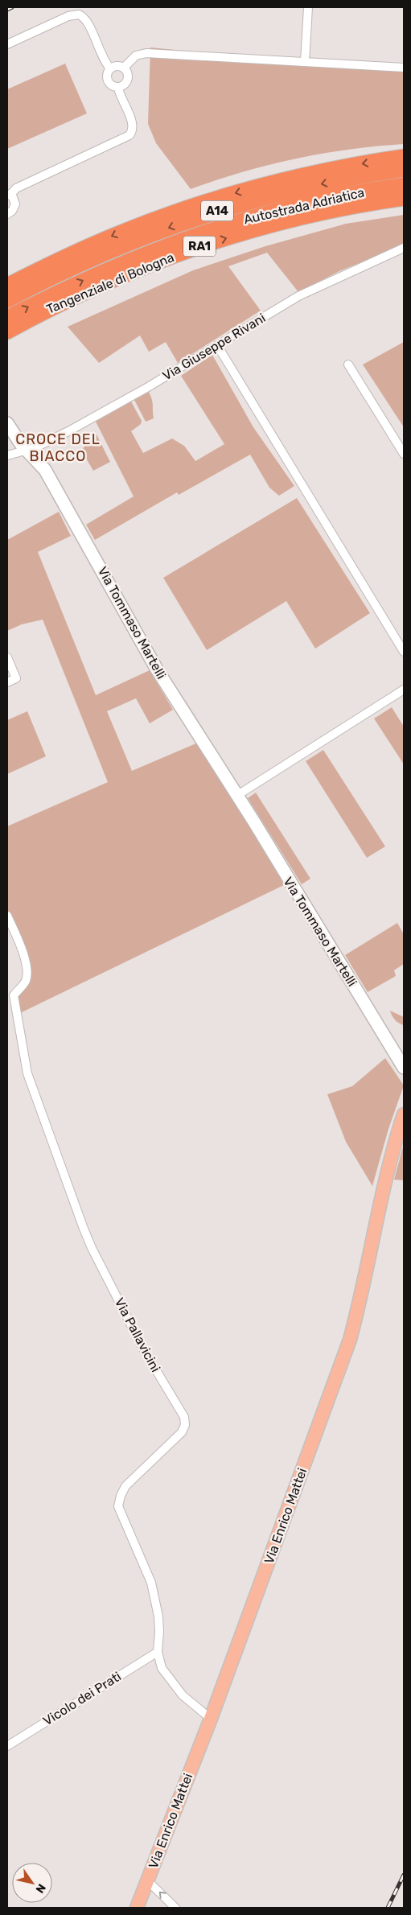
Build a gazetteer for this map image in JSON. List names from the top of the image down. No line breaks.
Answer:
{"streets":{"highway":["Autostrada Adriatica","A14","RA1","Tangenziale di Bologna"],"main road":["Via Tommaso Martelli","Via Enrico Mattei"],"street":["Via Giuseppe Rivani","Via Pallavicini","Vicolo dei Prati"]},"crossings":[["Via Giuseppe Rivani","Via Tommaso Martelli"],["Via Pallavicini","Via Enrico Mattei"],["Via Pallavicini","Vicolo dei Prati"]],"districts":["CROCE DEL BIACCO"],"north":"bottom right"}
